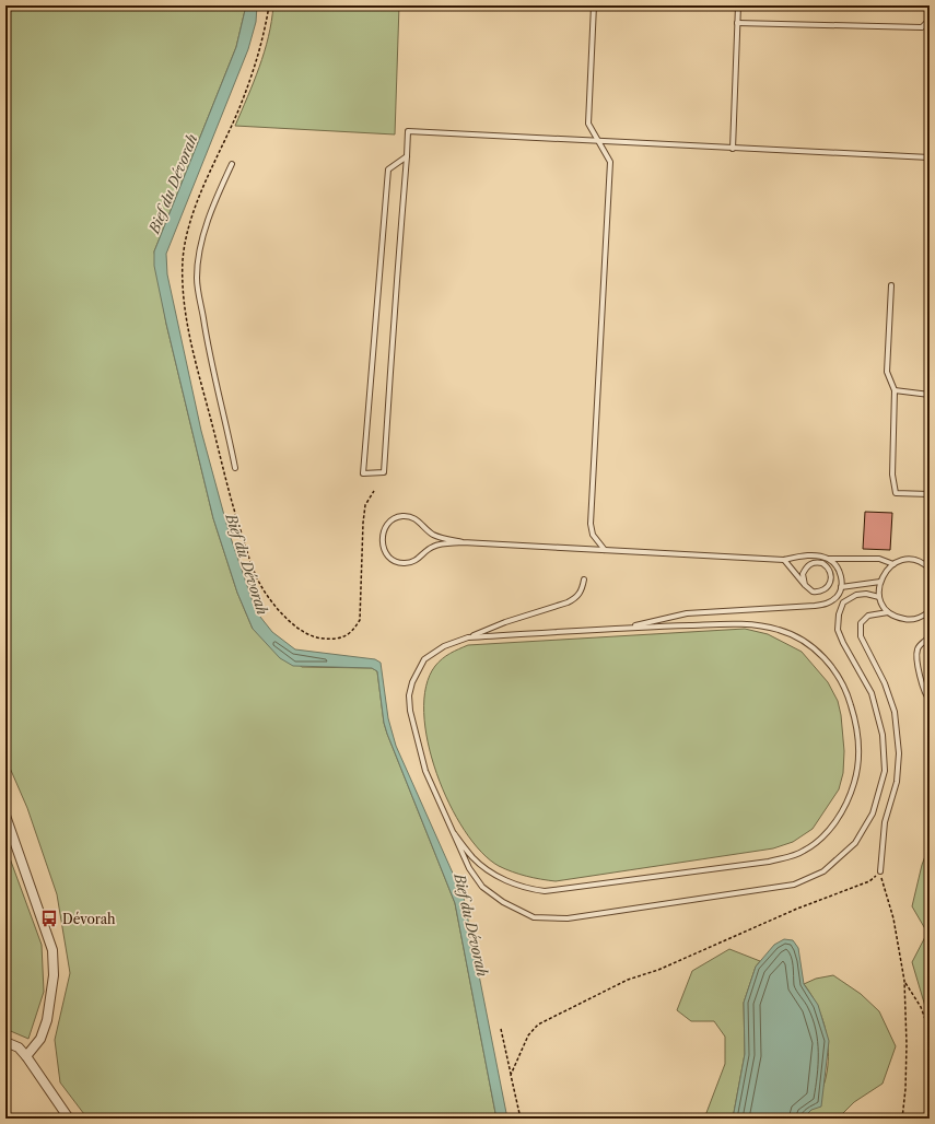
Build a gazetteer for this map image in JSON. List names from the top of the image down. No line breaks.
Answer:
{"water":["Bief du Dévorah"],"places":{"bus stop":["Dévorah"]}}
